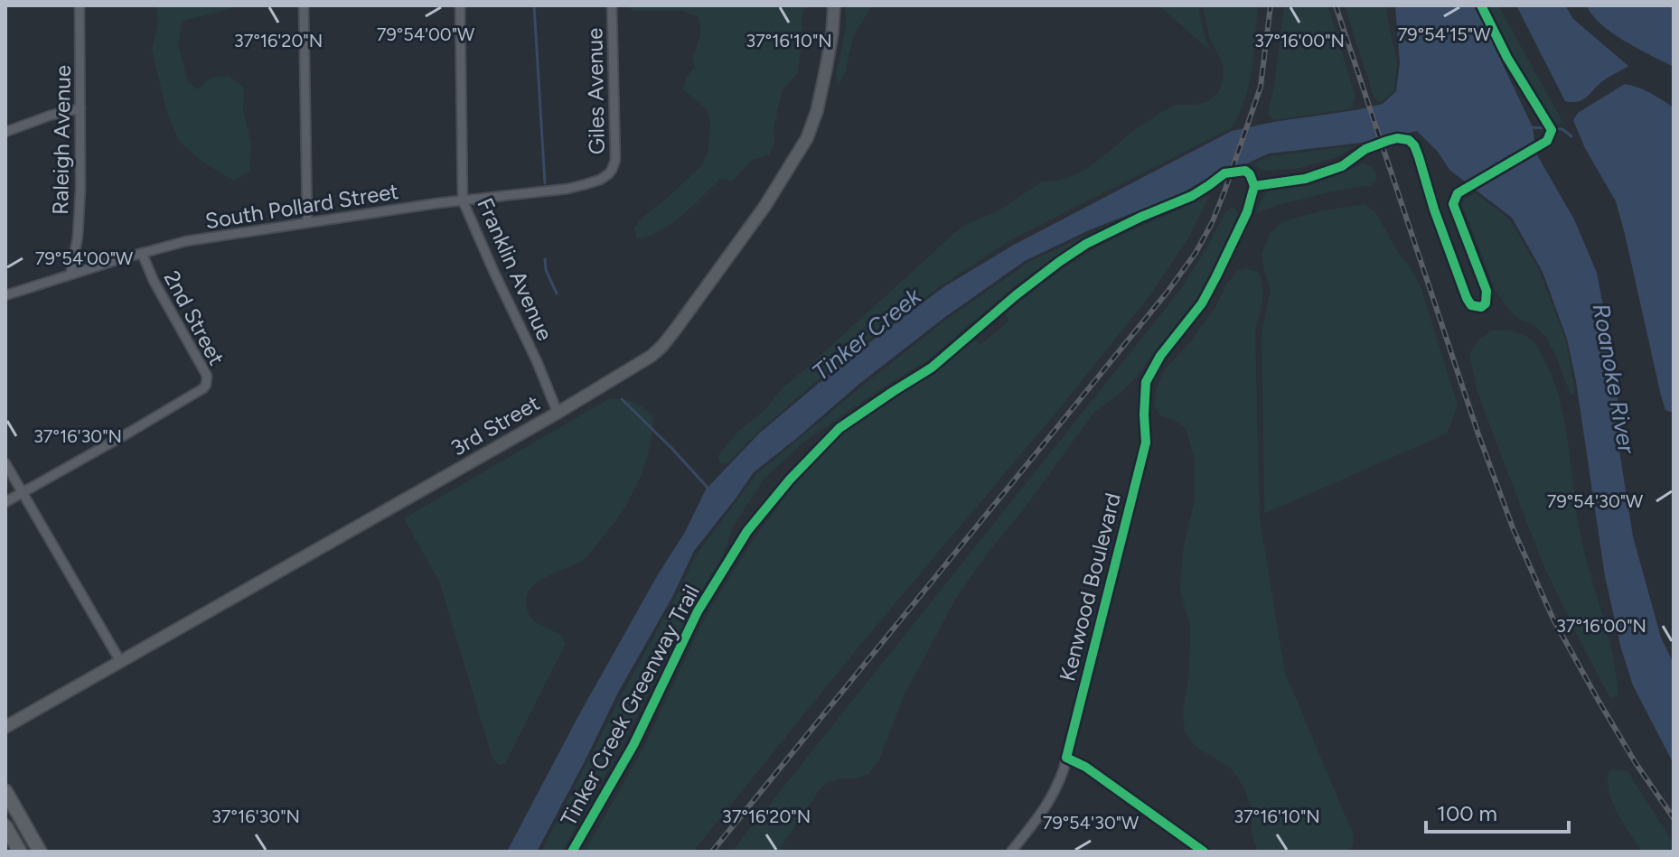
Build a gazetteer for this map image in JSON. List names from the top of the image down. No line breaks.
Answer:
{"streets":{"street":["Giles Avenue","Raleigh Avenue","South Pollard Street","Franklin Avenue","2nd Street","3rd Street","Kenwood Boulevard"],"cycle path":["Tinker Creek Greenway Trail"]},"crossings":[["Giles Avenue","South Pollard Street"],["Raleigh Avenue","South Pollard Street"],["South Pollard Street","Franklin Avenue"],["South Pollard Street","2nd Street"],["Franklin Avenue","3rd Street"]],"water":["Tinker Creek","Roanoke River"],"scale_bar":"100 m","coordinates":["79°54'00\"W","79°54'15\"W","37°16'20\"N","37°16'10\"N","37°16'00\"N","37°16'30\"N","79°54'30\"W"]}
